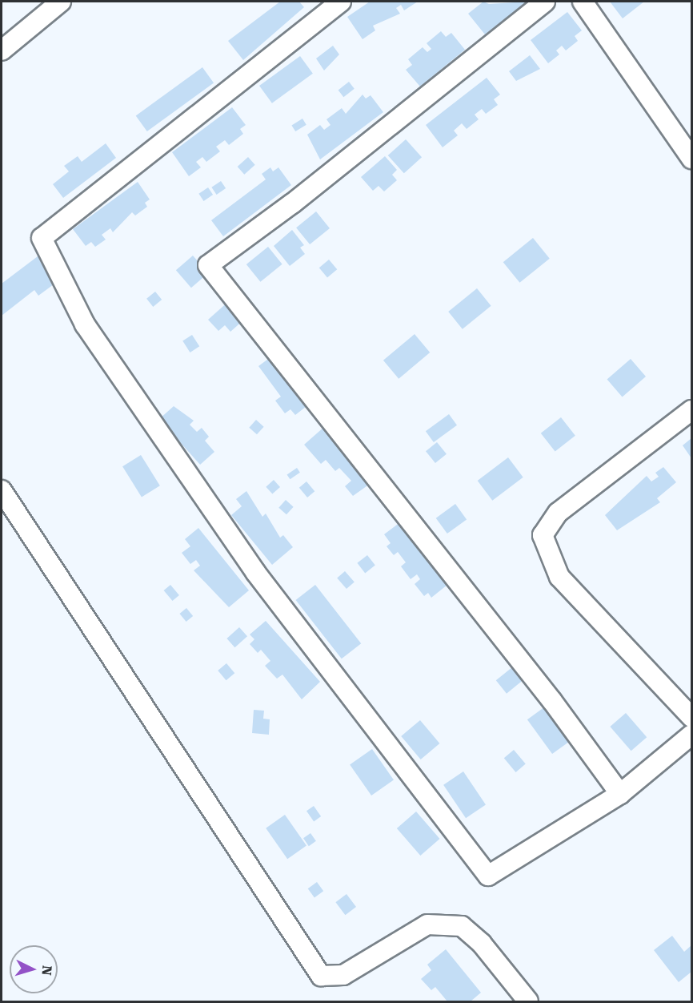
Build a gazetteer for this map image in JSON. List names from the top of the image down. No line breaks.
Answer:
{"north":"right"}
